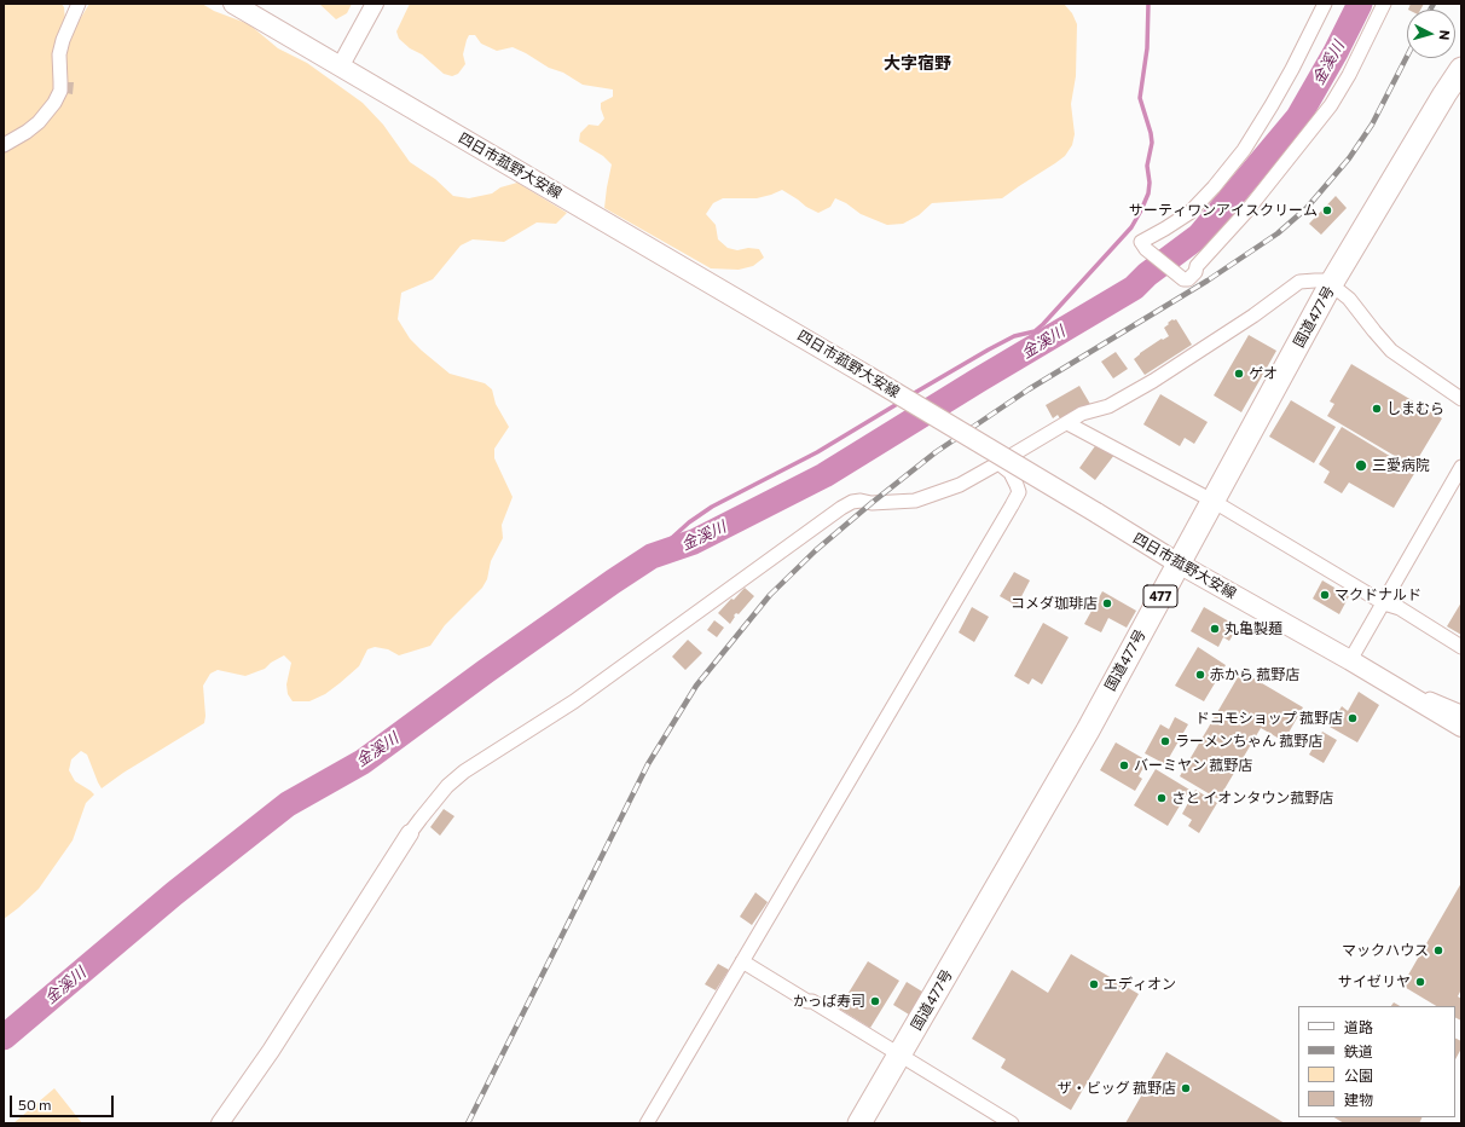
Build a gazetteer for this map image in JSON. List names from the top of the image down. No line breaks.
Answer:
{"streets":{"highway":["国道477号","477"],"main road":["四日市菰野大安線"]},"crossings":[["四日市菰野大安線","国道477号"]],"districts":["大字宿野"],"water":["金溪川"],"places":["サーティワンアイスクリーム","ゲオ","しまむら","三愛病院","マクドナルド","コメダ珈琲店","丸亀製麺","赤から 菰野店","ドコモショップ 菰野店","ラーメンちゃん 菰野店","バーミヤン 菰野店","さと イオンタウン菰野店","マックハウス","サイゼリヤ","エディオン","かっぱ寿司","ザ・ビッグ 菰野店"],"legend":["道路","鉄道","公園","建物"],"scale_bar":"50 m","north":"right"}
